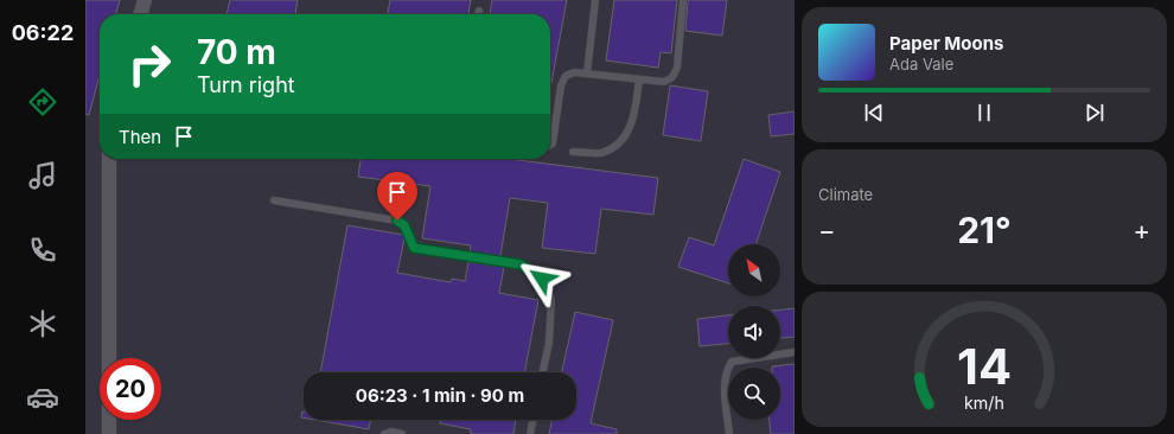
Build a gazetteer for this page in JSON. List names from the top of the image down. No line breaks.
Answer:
{"north":"top left","page":{"tabs":"06:22","turn":["70 m","Turn right"],"song":["Paper Moons","Ada Vale"],"then":"Then","tile":"Climate","heat":["−","21°","+"],"limit":"20","trip":"06:23 · 1 min · 90 m","gauge":["14","km/h"]}}
